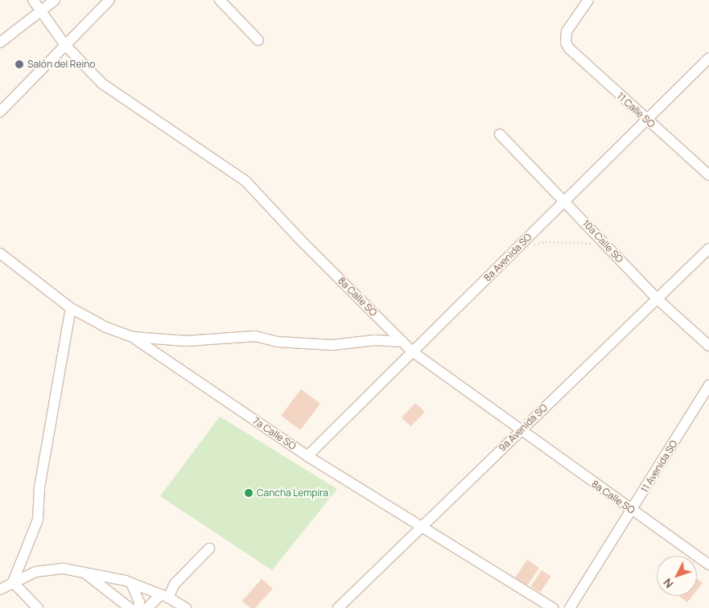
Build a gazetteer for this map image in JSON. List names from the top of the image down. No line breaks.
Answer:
{"streets":{"street":["11 Calle SO","10a Calle SO","8a Avenida SO","8a Calle SO","9a Avenida SO","7a Calle SO","11 Avenida SO"]},"crossings":[["11 Calle SO","8a Avenida SO"],["10a Calle SO","8a Avenida SO"],["10a Calle SO","9a Avenida SO"],["8a Avenida SO","8a Calle SO"],["8a Avenida SO","7a Calle SO"],["8a Calle SO","9a Avenida SO"],["8a Calle SO","11 Avenida SO"],["9a Avenida SO","7a Calle SO"]],"places":["Salón del Reino","Cancha Lempira"],"north":"bottom left"}
